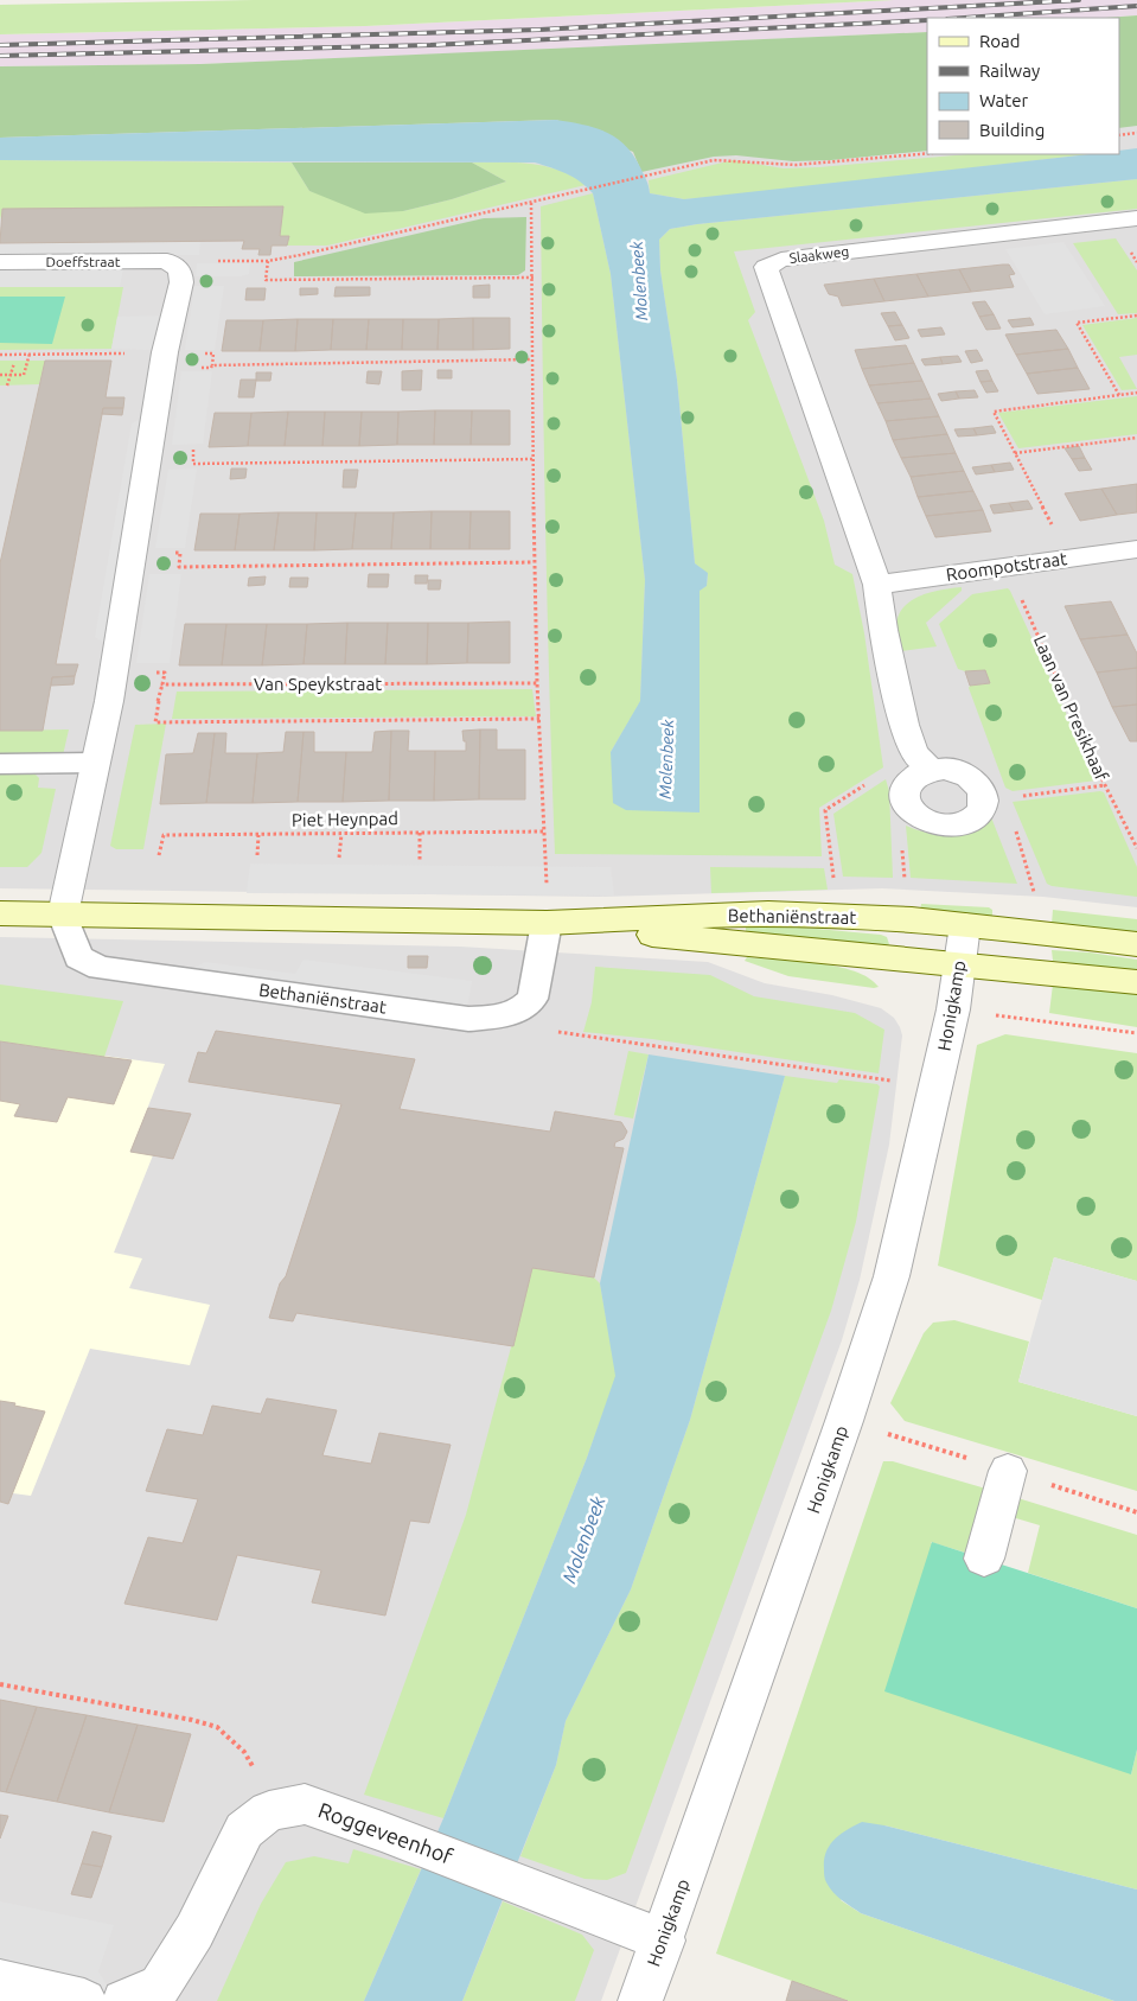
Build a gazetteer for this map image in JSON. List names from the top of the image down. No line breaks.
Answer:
{"streets":{"street":["Slaakweg","Doeffstraat","Roompotstraat","Bethaniënstraat","Honigkamp","Roggeveenhof"],"path":["Van Speykstraat","Laan van Presikhaaf","Piet Heynpad"]},"crossings":[["Slaakweg","Roompotstraat"],["Roompotstraat","Laan van Presikhaaf"],["Bethaniënstraat","Honigkamp"],["Honigkamp","Roggeveenhof"]],"water":["Molenbeek"],"legend":["Road","Railway","Water","Building"]}
